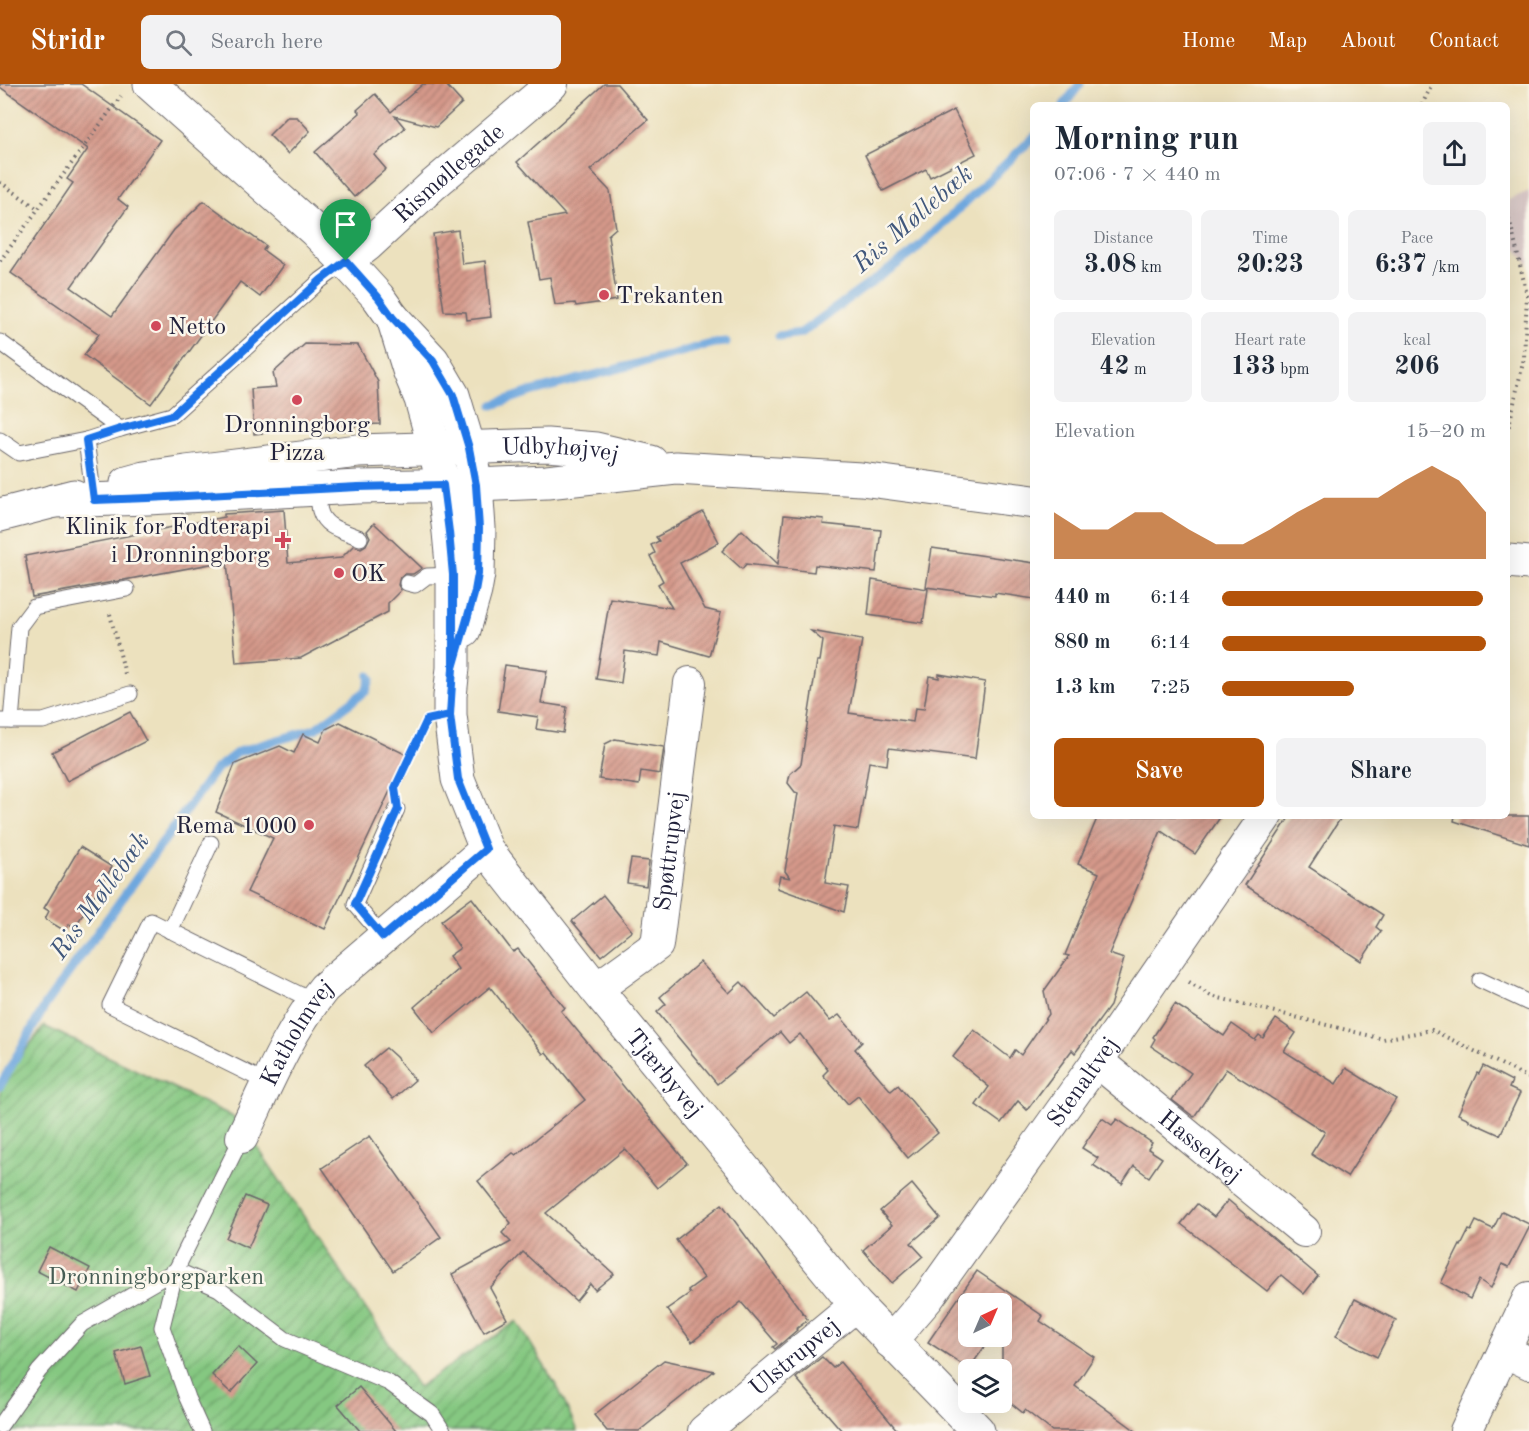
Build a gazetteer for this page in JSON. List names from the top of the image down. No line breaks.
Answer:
{"streets":{"street":["Rismøllegade","Udbyhøjvej","Spøttrupvej","Katholmvej","Tjærbyvej","Stenaltvej","Hasselvej","Ulstrupvej"]},"crossings":[["Udbyhøjvej","Tjærbyvej"],["Spøttrupvej","Tjærbyvej"],["Katholmvej","Tjærbyvej"],["Tjærbyvej","Stenaltvej"],["Tjærbyvej","Ulstrupvej"],["Stenaltvej","Hasselvej"]],"water":["Ris Møllebæk"],"parks":["Dronningborgparken"],"places":{"other":["Trekanten","Netto","Dronningborg Pizza","OK","Rema 1000"],"health":["Klinik for Fodterapi i Dronningborg"]},"north":"top right","page":{"header":"Stridr","search":"Search here","nav":["Home","Map","About","Contact"],"heading":["Morning run","07:06 · 7 × 440 m"],"stats":[["Distance","3.08 km"],["Time","20:23"],["Pace","6:37 /km"],["Elevation","42 m"],["Heart rate","133 bpm"],["kcal","206"]],"chart":["Elevation","15–20 m"],"list":[{"name":"440 m","note":"6:14"},{"name":"880 m","note":"6:14"},{"name":"1.3 km","note":"7:25"}],"buttons":["Save","Share"]}}
